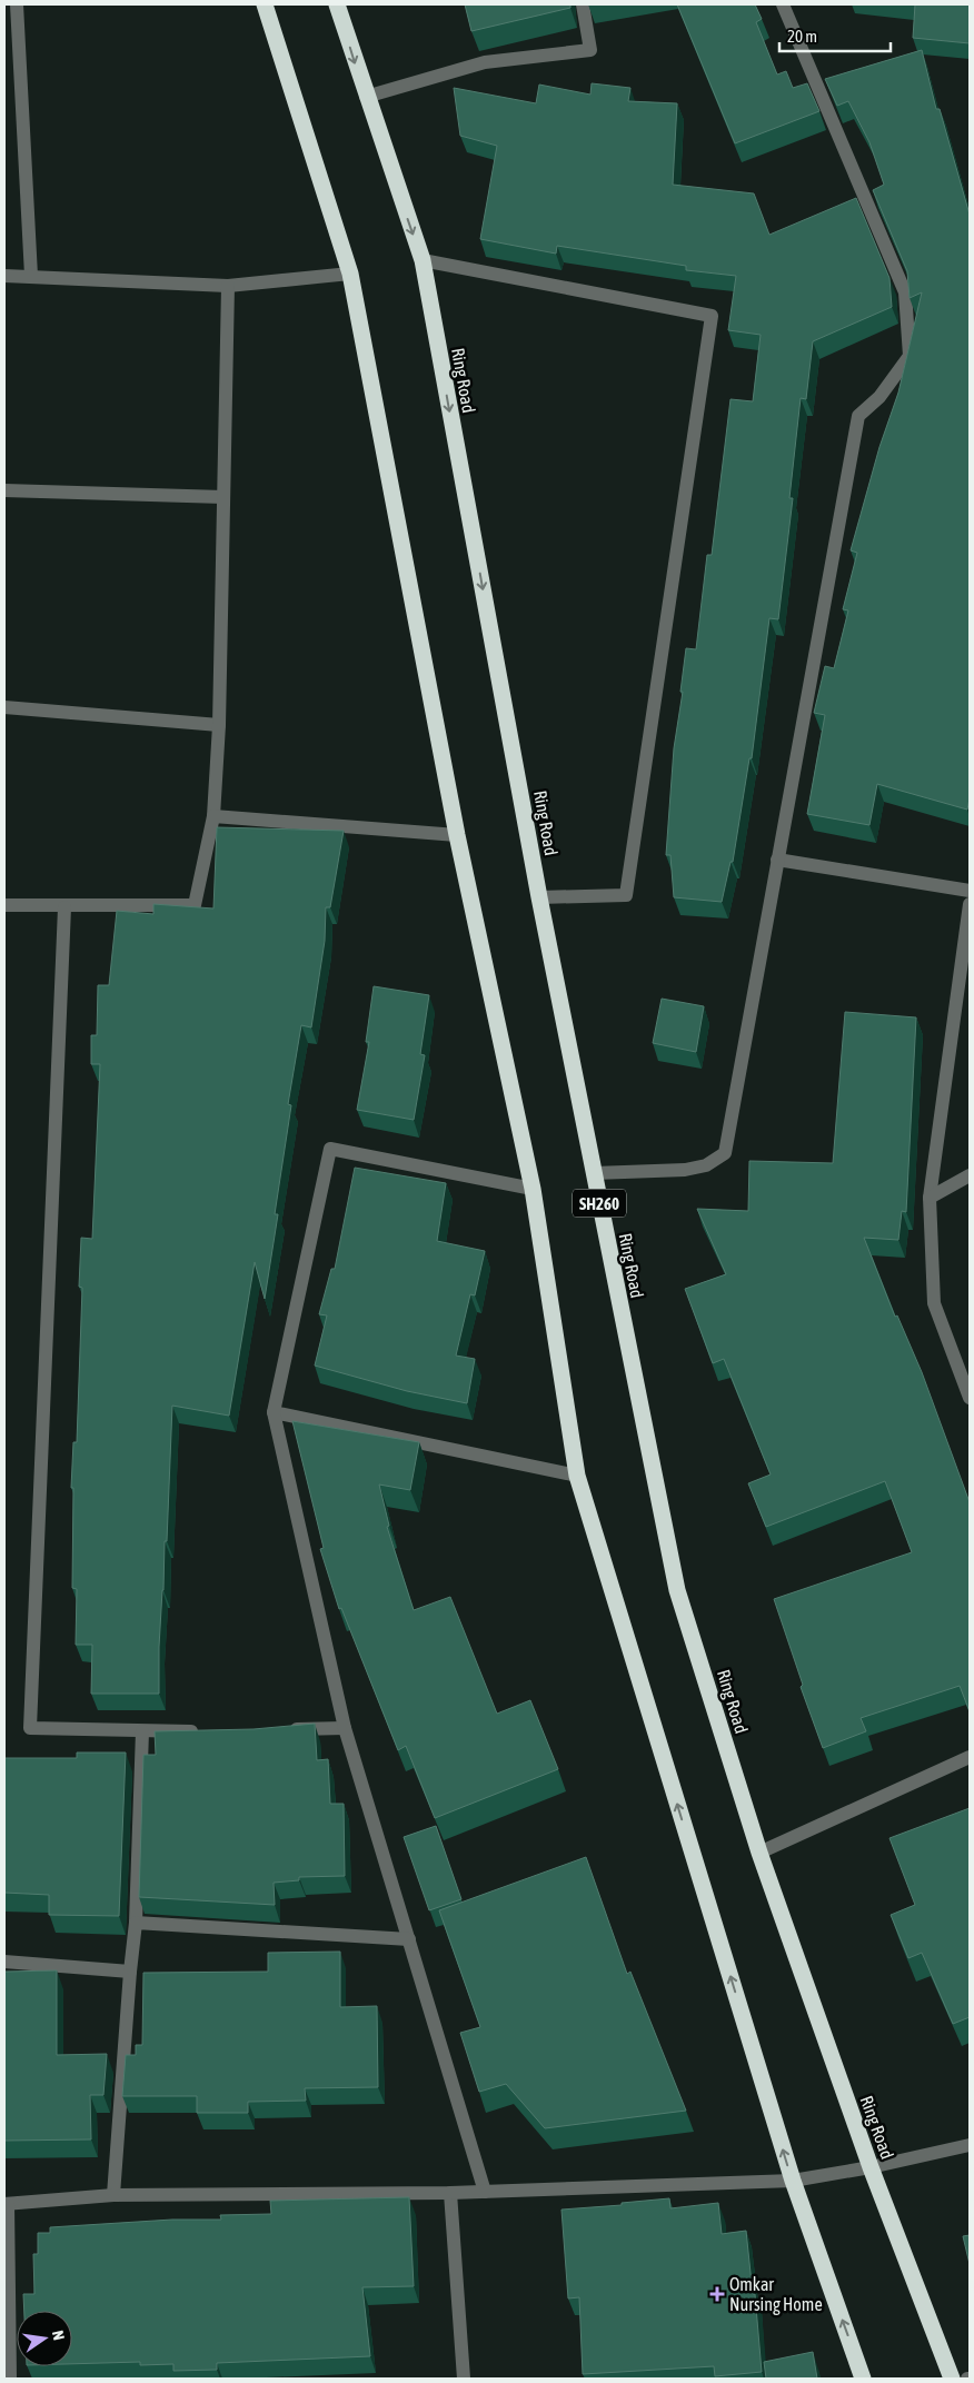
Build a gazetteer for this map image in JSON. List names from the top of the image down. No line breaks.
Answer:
{"streets":{"highway":["Ring Road","SH260"]},"places":{"health":["Omkar Nursing Home"]},"scale_bar":"20 m","north":"right"}
